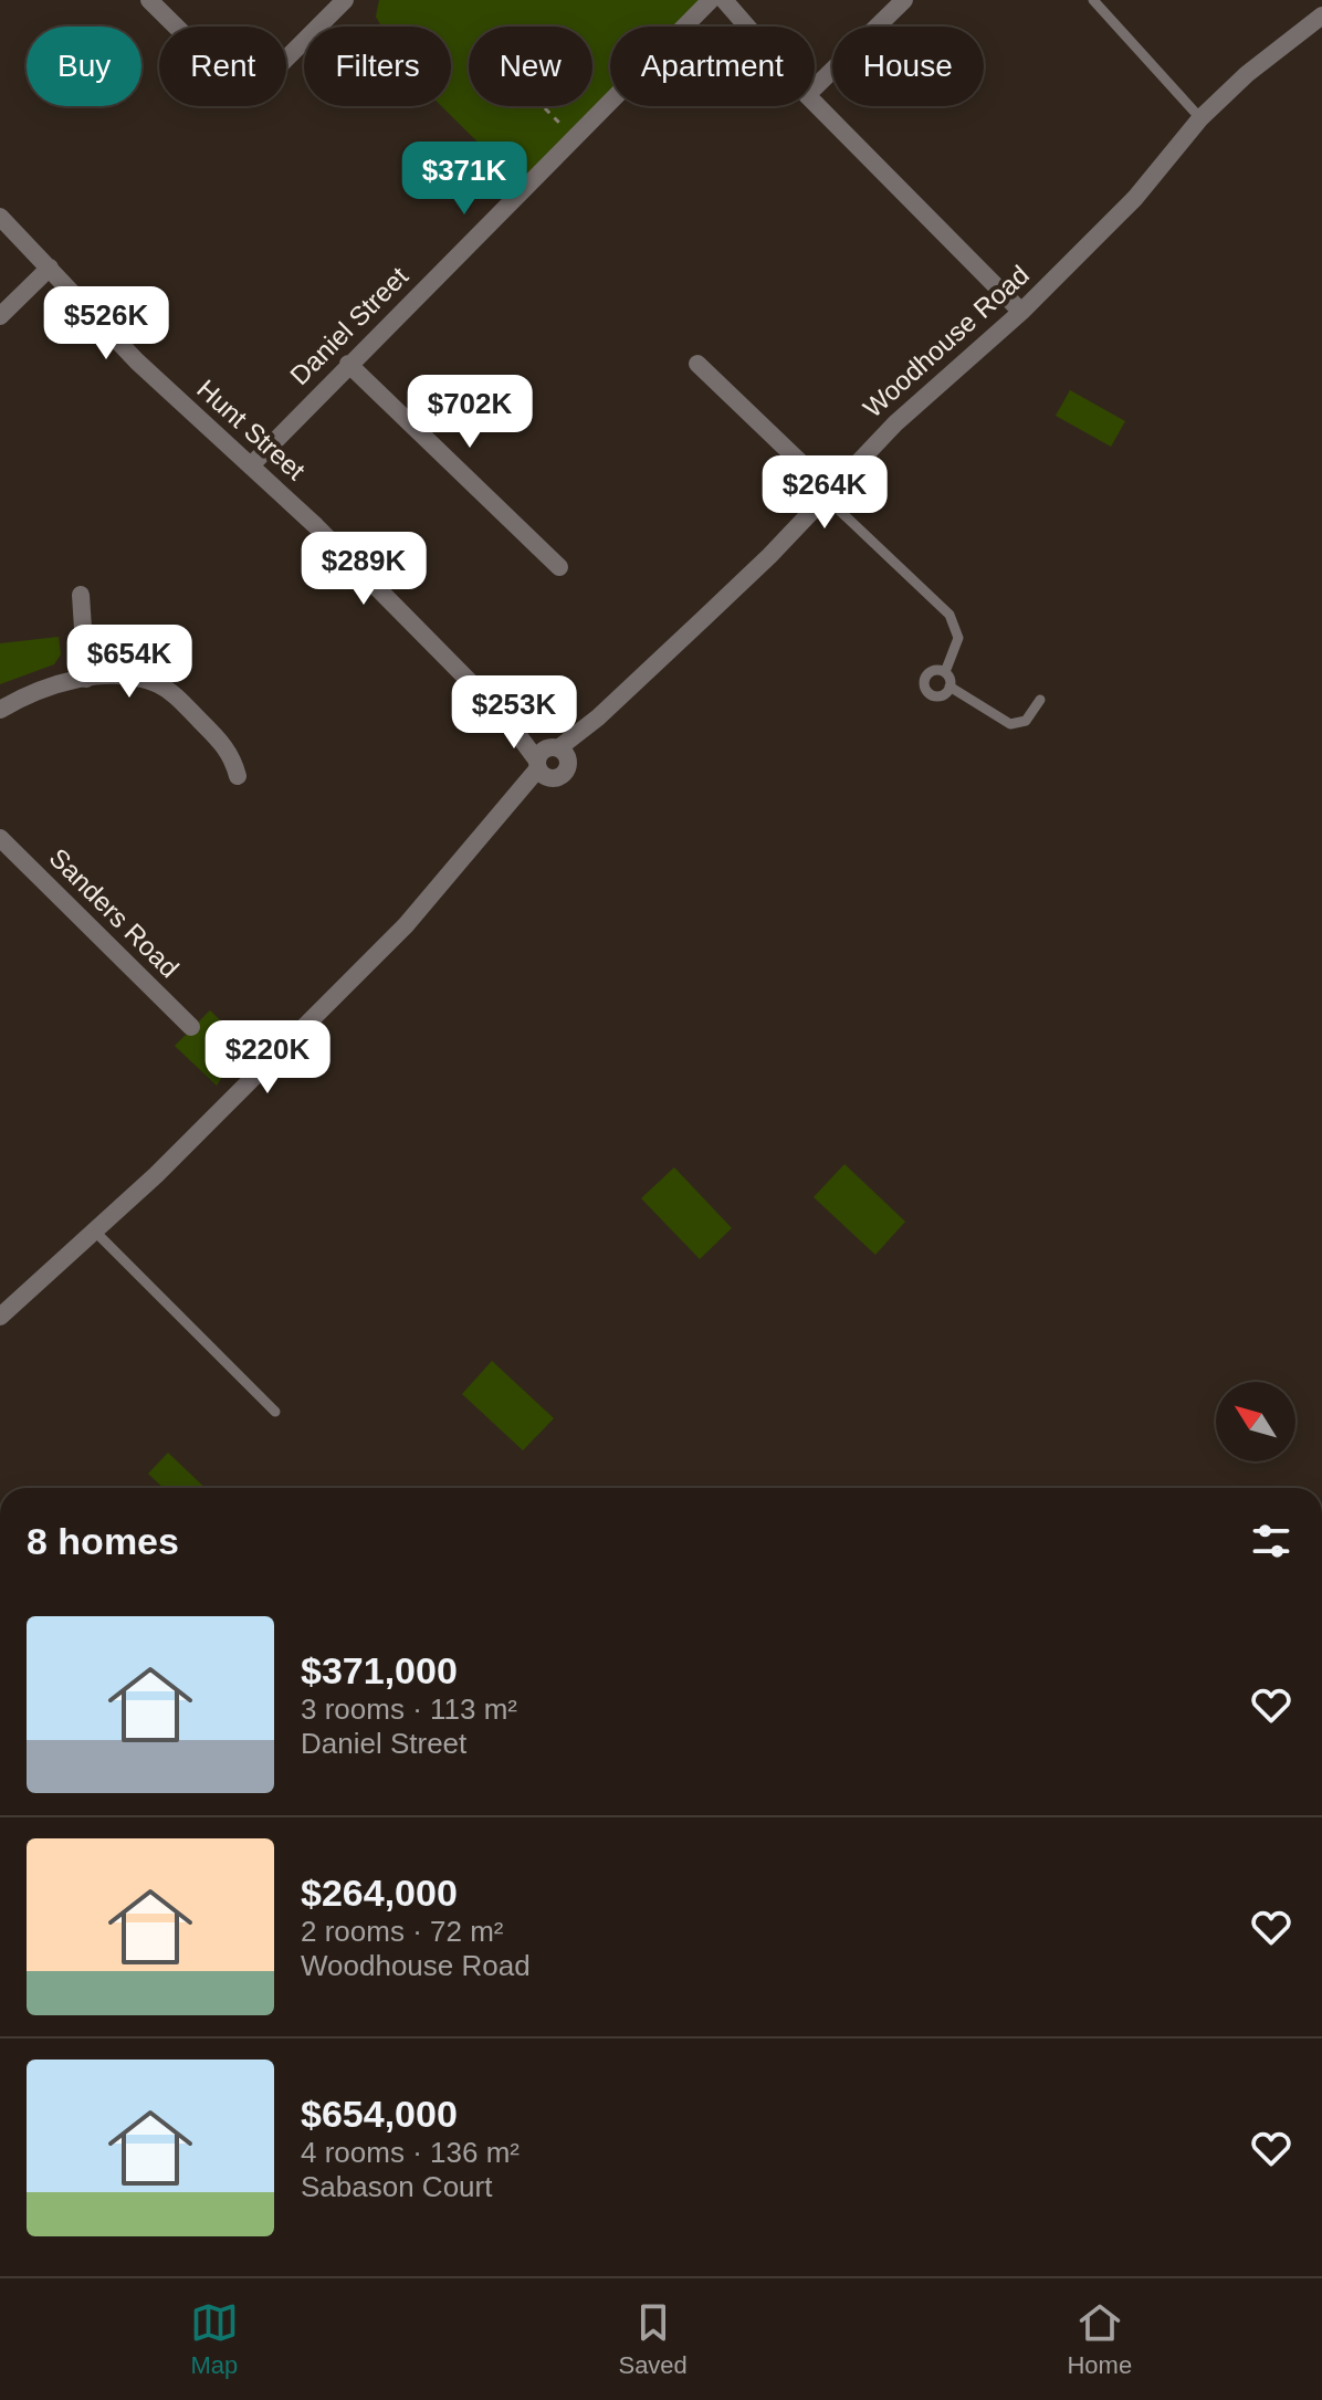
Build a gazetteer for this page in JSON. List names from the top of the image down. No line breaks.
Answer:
{"streets":{"street":["Daniel Street","Woodhouse Road","Hunt Street","Sanders Road"]},"crossings":[["Daniel Street","Hunt Street"],["Woodhouse Road","Hunt Street"]],"north":"top left","page":{"chip":["Buy","Rent","Filters","New","Apartment","House"],"price":["$371K","$526K","$702K","$264K","$289K","$654K","$253K","$220K"],"heading":"8 homes","list":[{"name":"$371,000","note":"3 rooms · 113 m² · Daniel Street"},{"name":"$264,000","note":"2 rooms · 72 m² · Woodhouse Road"},{"name":"$654,000","note":"4 rooms · 136 m² · Sabason Court"}],"tabs":["Map","Saved","Home"]}}
